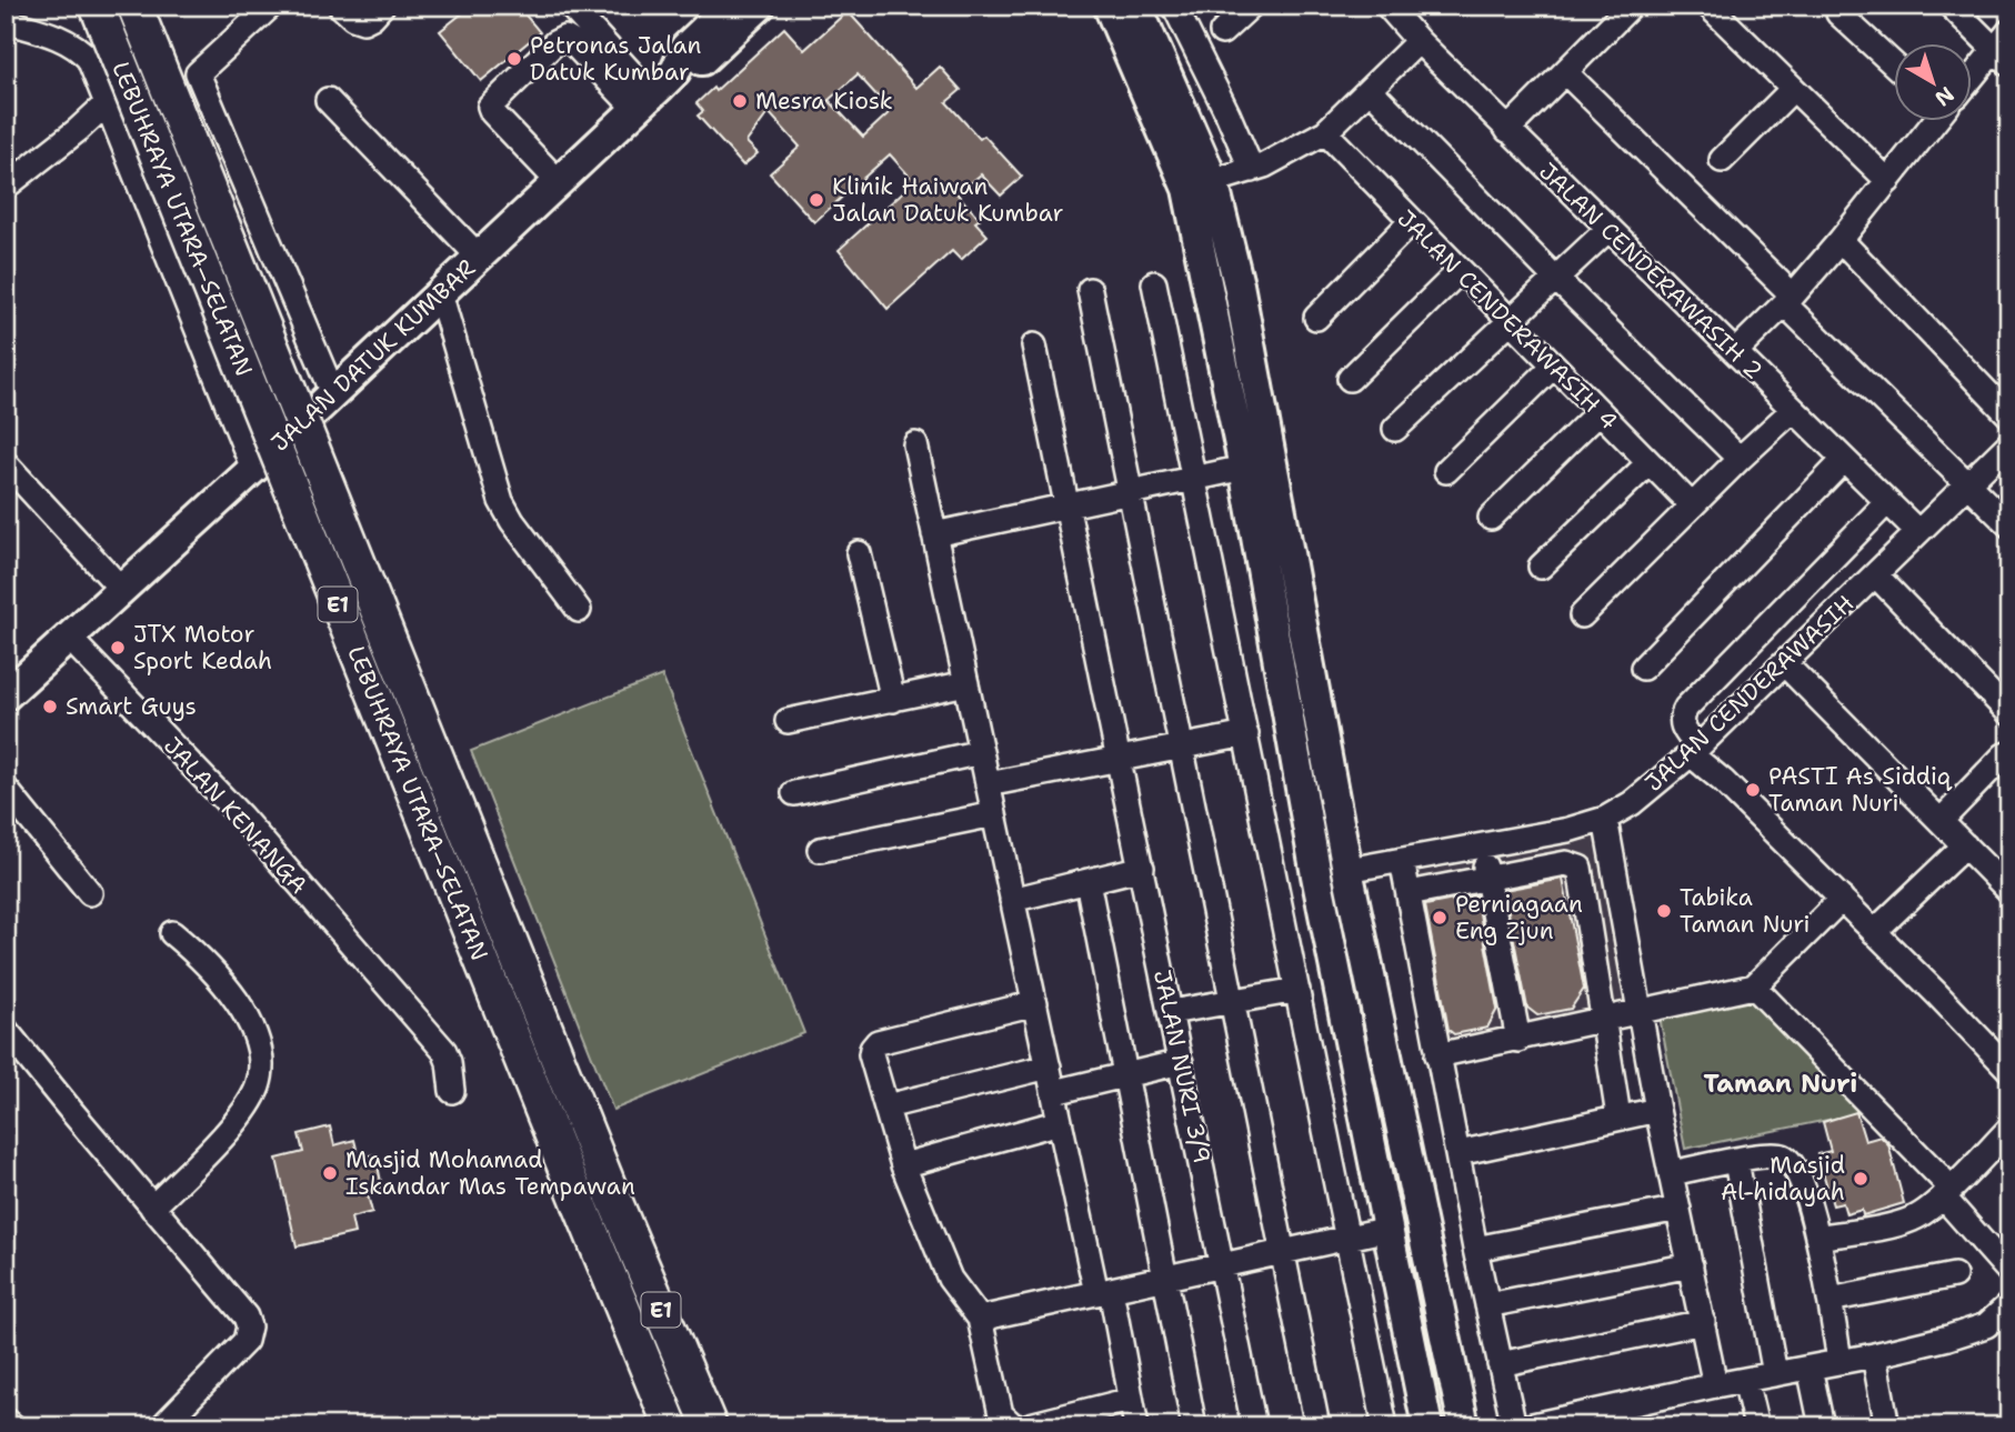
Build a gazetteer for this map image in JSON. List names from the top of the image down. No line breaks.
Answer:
{"streets":{"highway":["LEBUHRAYA UTARA–SELATAN","E1"],"main road":["JALAN DATUK KUMBAR"],"street":["JALAN CENDERAWASIH 2","JALAN CENDERAWASIH 4","JALAN CENDERAWASIH","JALAN KENANGA","JALAN NURI 3/9"]},"crossings":[["JALAN CENDERAWASIH 2","JALAN CENDERAWASIH"],["JALAN DATUK KUMBAR","JALAN KENANGA"]],"districts":["Taman Nuri"],"places":["Petronas Jalan Datuk Kumbar","Mesra Kiosk","Klinik Haiwan Jalan Datuk Kumbar","JTX Motor Sport Kedah","Smart Guys","PASTI As Siddiq Taman Nuri","Tabika Taman Nuri","Perniagaan Eng Zjun","Masjid Mohamad Iskandar Mas Tempawan","Masjid Al-hidayah"],"north":"bottom right"}
